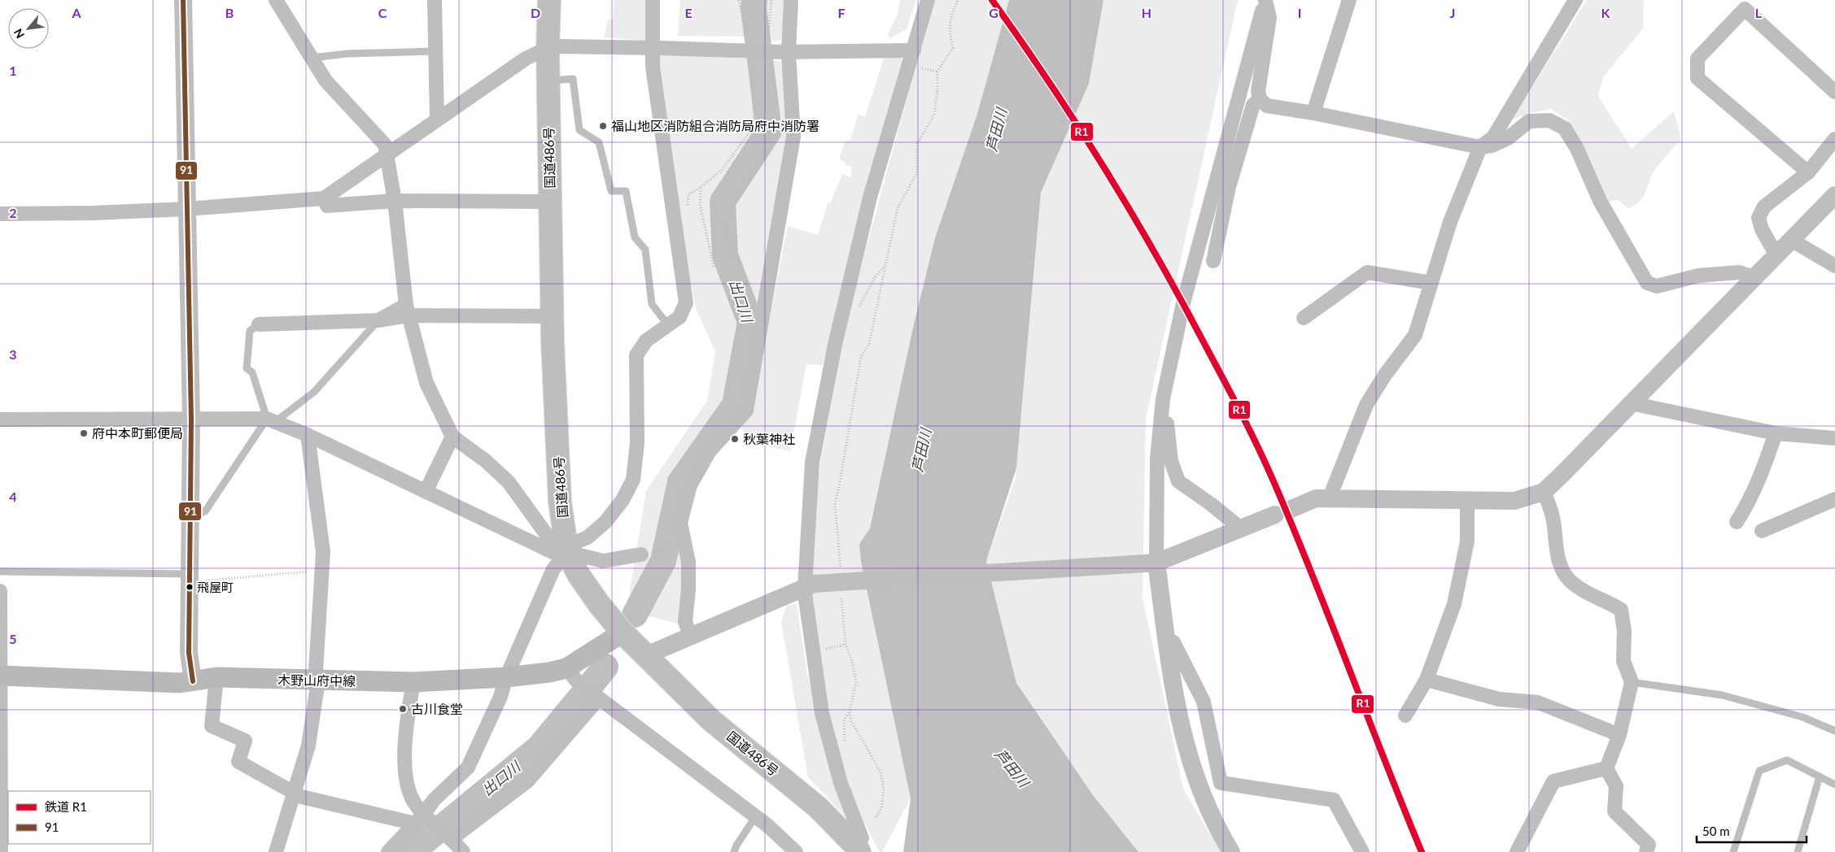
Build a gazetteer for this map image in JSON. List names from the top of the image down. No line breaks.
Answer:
{"streets":{"highway":["国道486号"],"main road":["木野山府中線"]},"crossings":[["国道486号","木野山府中線"]],"water":["芦田川","出口川"],"places":["福山地区消防組合消防局府中消防署","府中本町郵便局","秋葉神社","飛屋町","古川食堂"],"lines":["rail line R1","transit line 91"],"legend":["鉄道 R1","91"],"scale_bar":"50 m","north":"bottom left","grid":{"columns":["A","B","C","D","E","F","G","H","I","J","K","L"],"rows":["1","2","3","4","5"]}}
